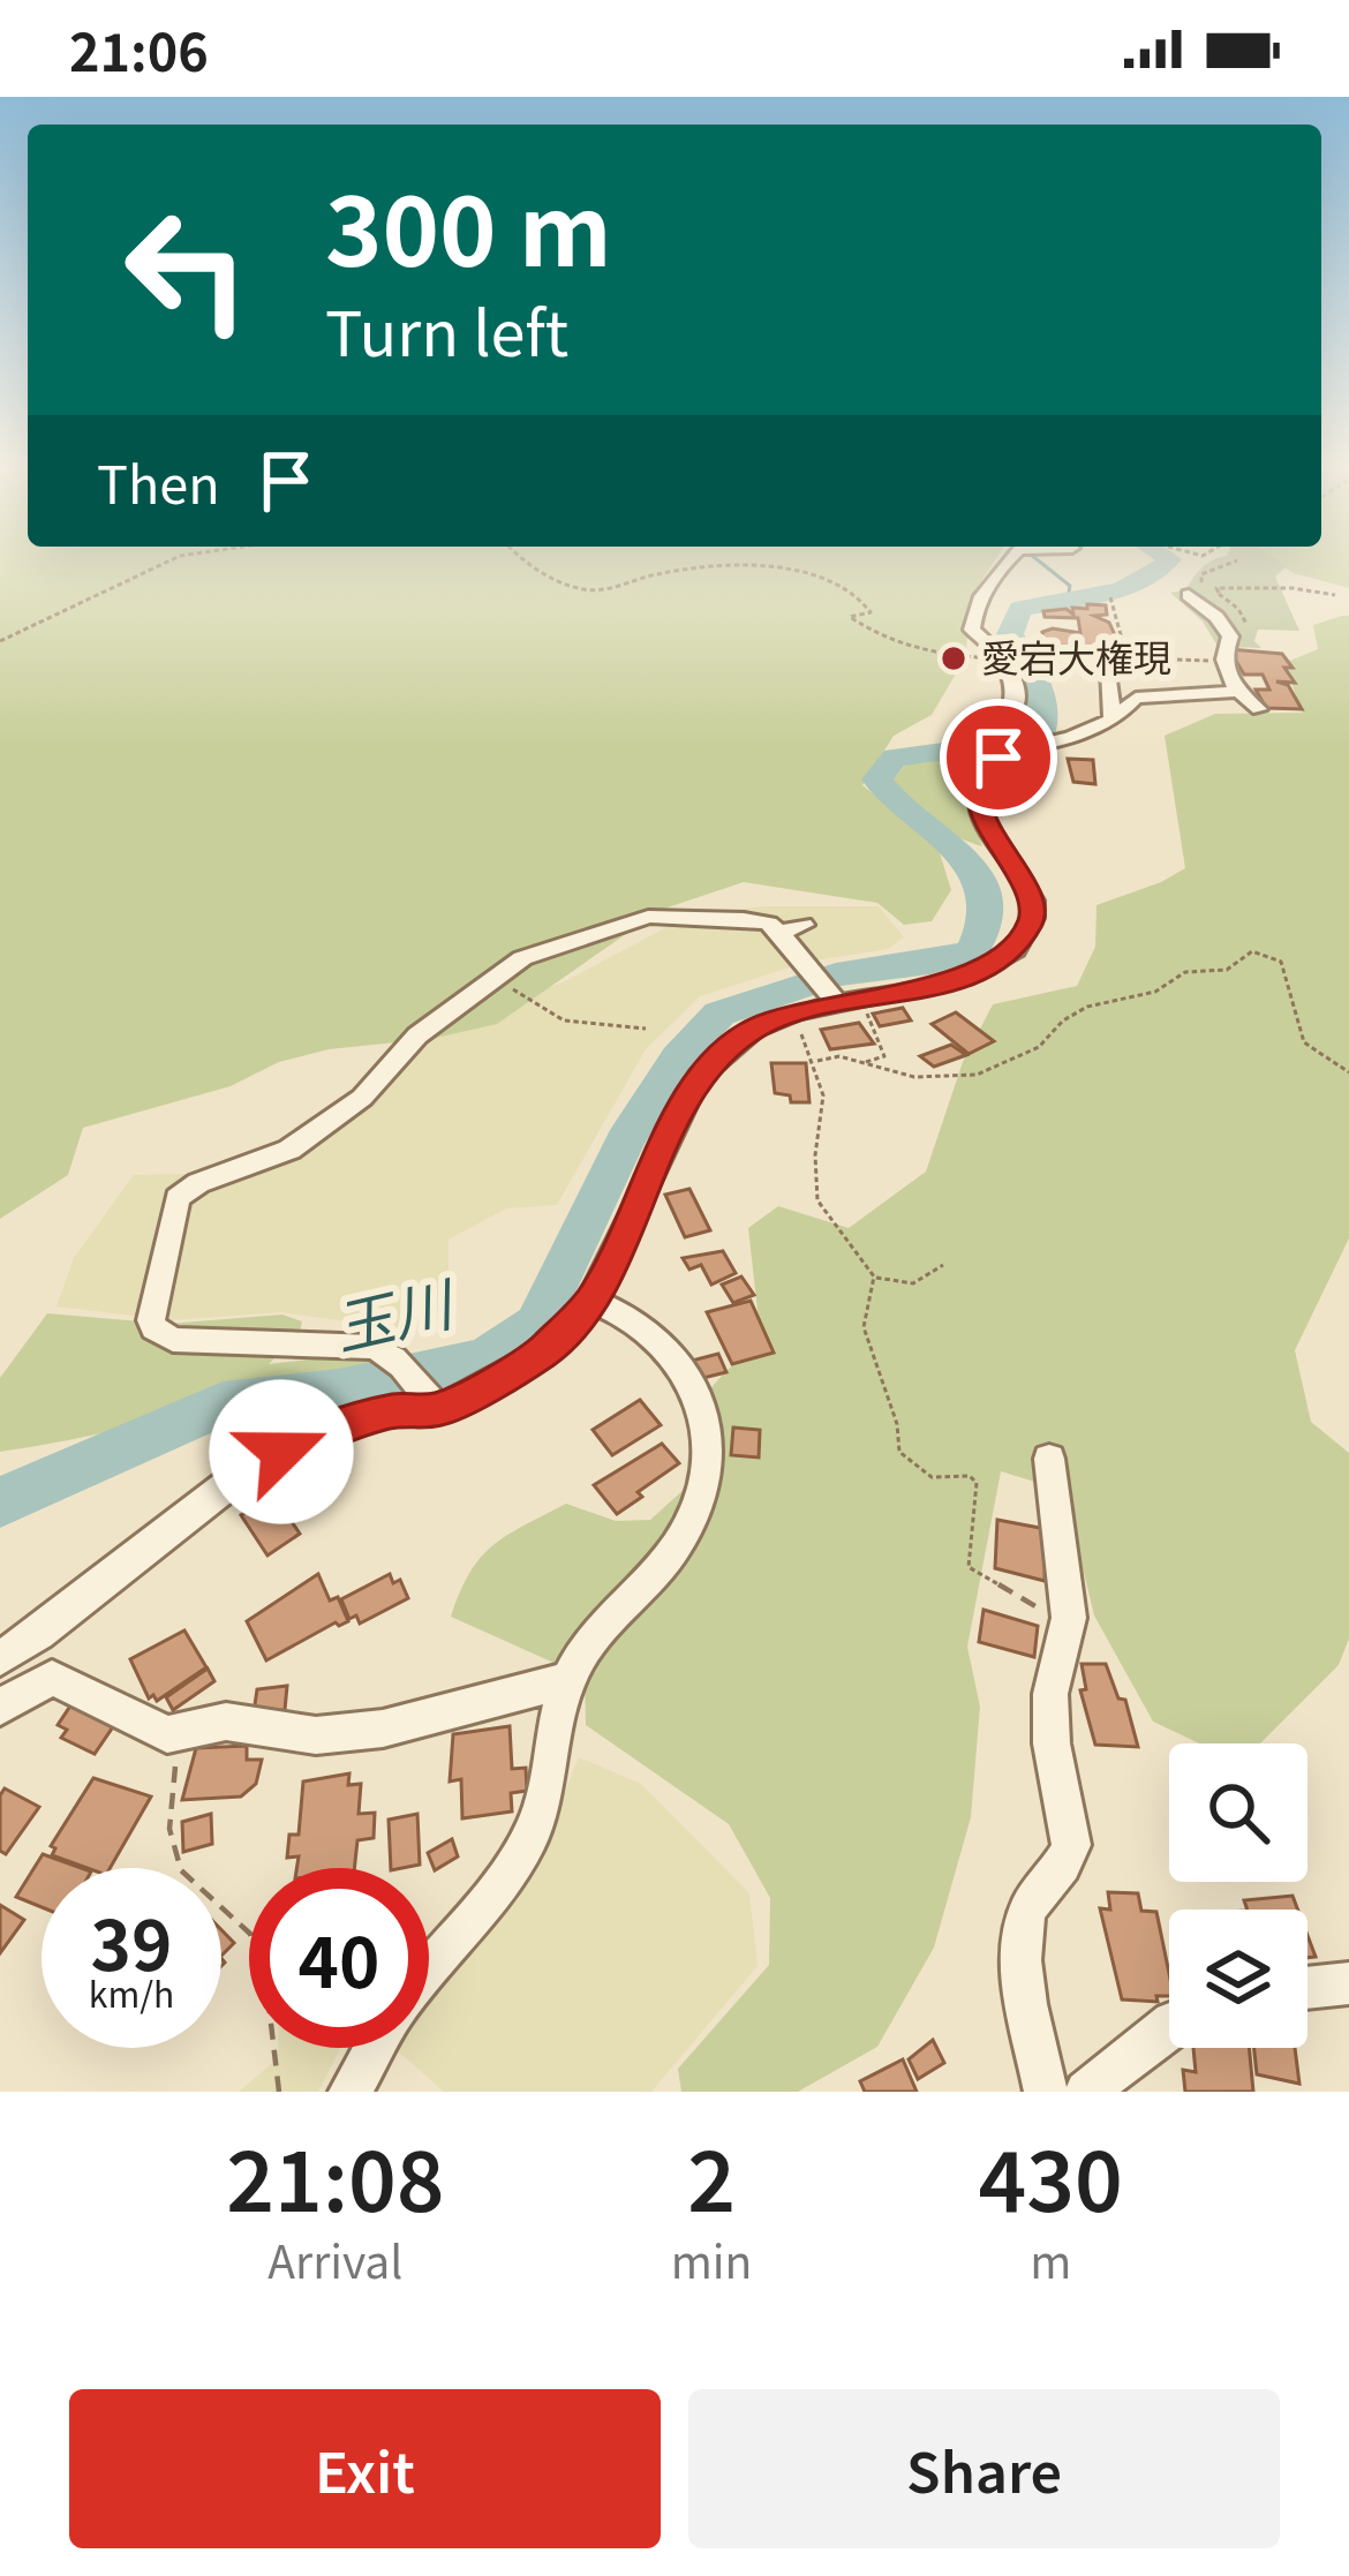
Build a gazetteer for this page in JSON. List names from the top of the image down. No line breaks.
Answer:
{"water":["玉川"],"places":["愛宕大権現"],"page":{"status":"21:06","turn":["300 m","Turn left"],"then":"Then","speed":"39 km/h","limit":"40","eta":["21:08","Arrival","2","min","430","m"],"buttons":["Exit","Share"]}}
